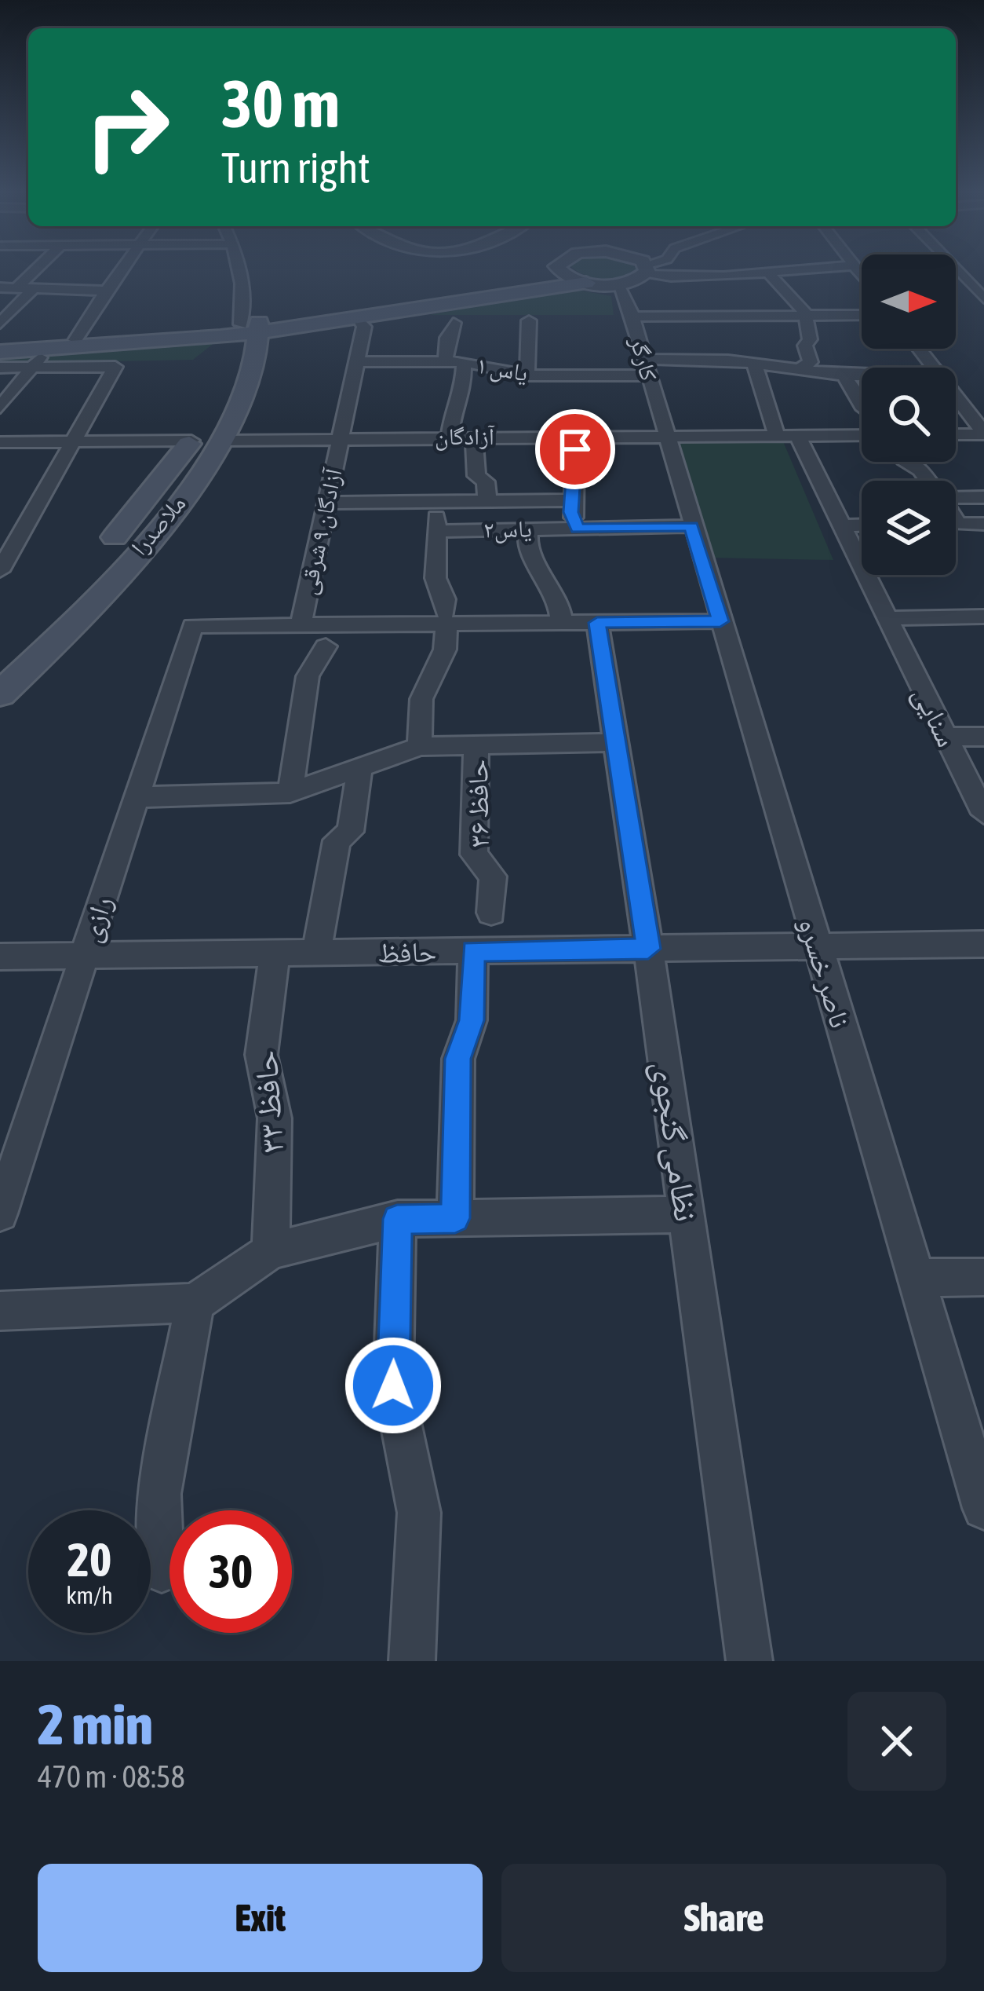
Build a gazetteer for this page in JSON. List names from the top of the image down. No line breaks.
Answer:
{"streets":{"main road":["ملاصدرا"],"street":["کارگر","یاس ۱","آزادگان","یاس۲","آزادگان ۹ شرقی","سنایی","حافظ ۳۶","رازی","حافظ","ناصر خسرو","حافظ ۳۳","نظامی گنجوی"]},"crossings":[["کارگر","یاس ۱"],["کارگر","آزادگان"],["کارگر","ناصر خسرو"],["یاس ۱","آزادگان ۹ شرقی"],["آزادگان","ملاصدرا"],["آزادگان","آزادگان ۹ شرقی"],["آزادگان","سنایی"],["آزادگان","ناصر خسرو"],["یاس۲","ناصر خسرو"],["آزادگان ۹ شرقی","رازی"],["رازی","حافظ"],["حافظ","ناصر خسرو"],["حافظ","حافظ ۳۳"],["حافظ","نظامی گنجوی"]],"north":"right","page":{"turn":["30 m","Turn right"],"speed":"20 km/h","limit":"30","heading":["2 min","470 m · 08:58"],"buttons":["Exit","Share"]}}
